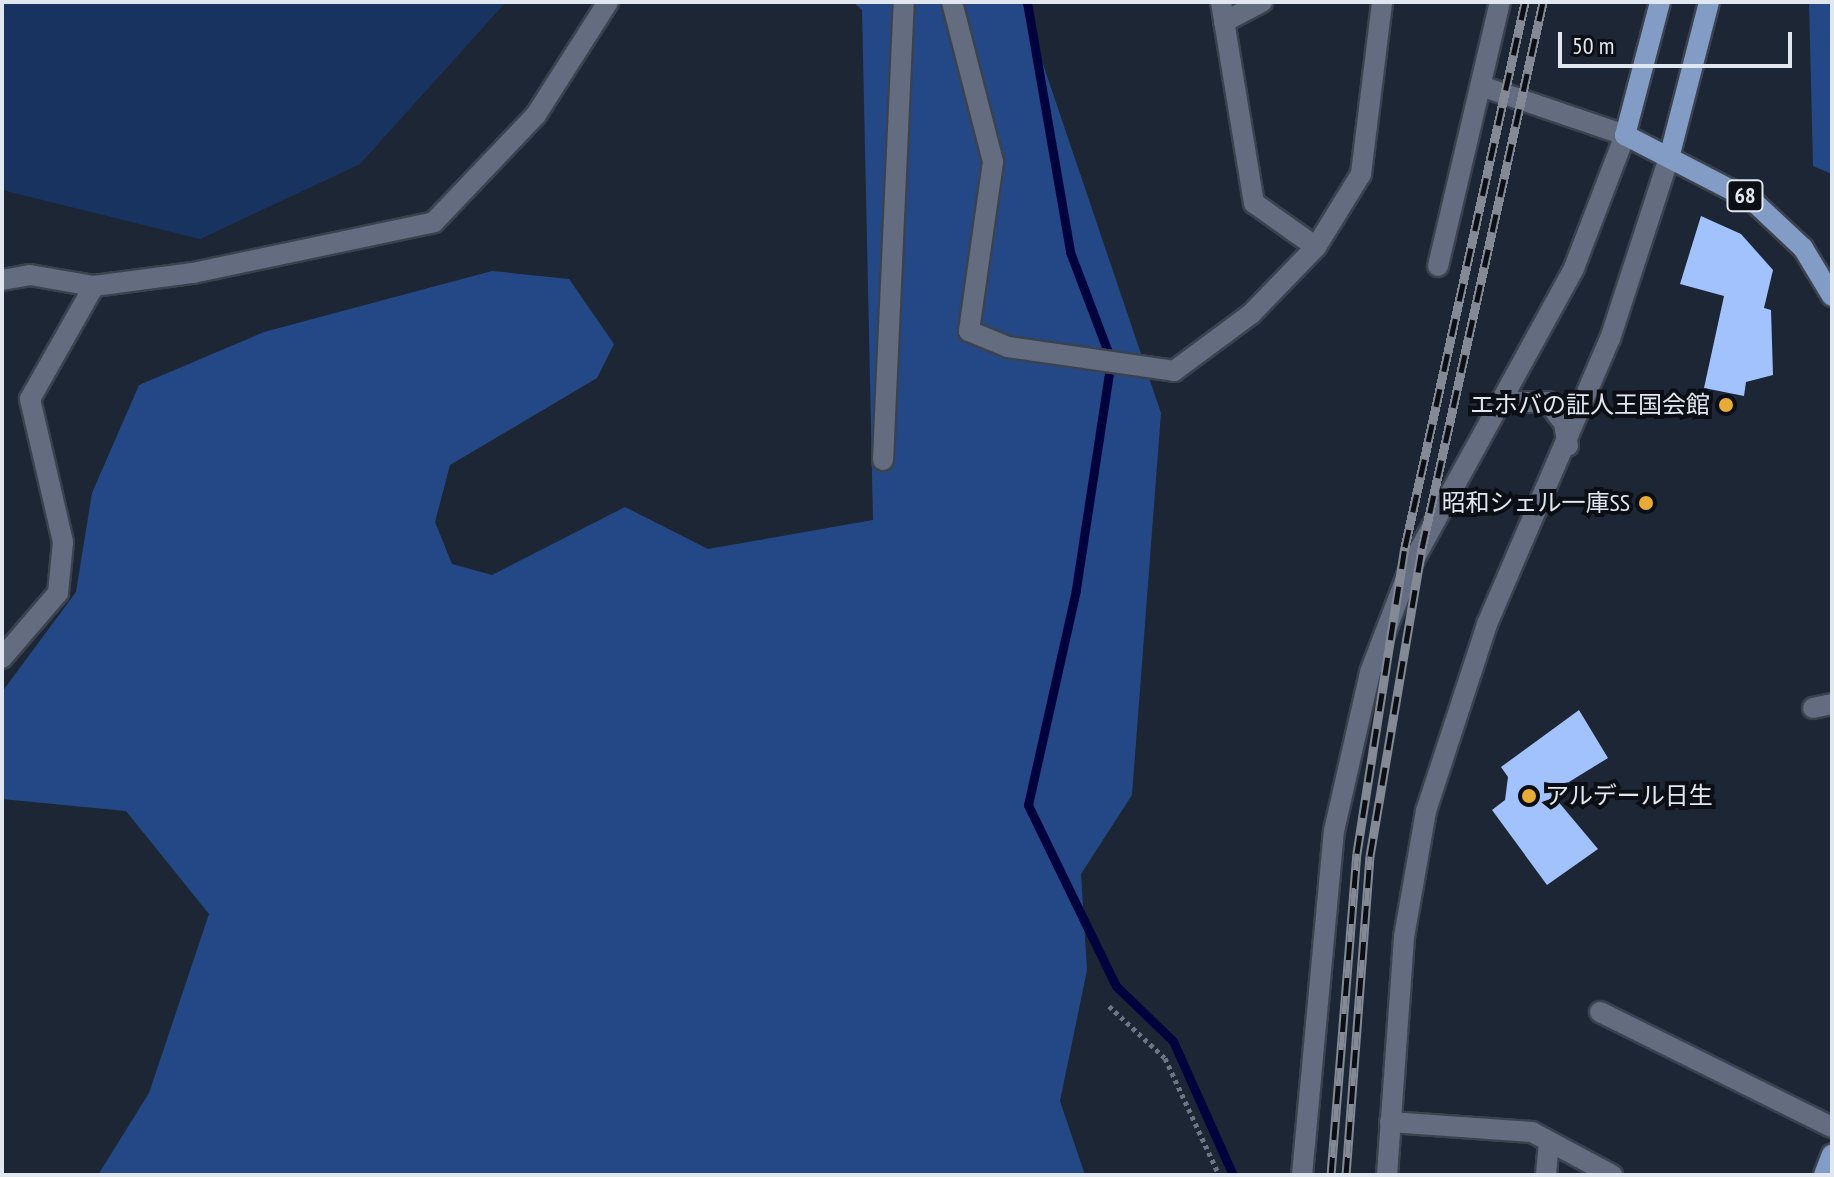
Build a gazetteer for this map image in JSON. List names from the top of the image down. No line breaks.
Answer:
{"streets":{"main road":["68"]},"places":["エホバの証人王国会館","昭和シェル一庫SS","アルデール日生"],"scale_bar":"50 m"}
